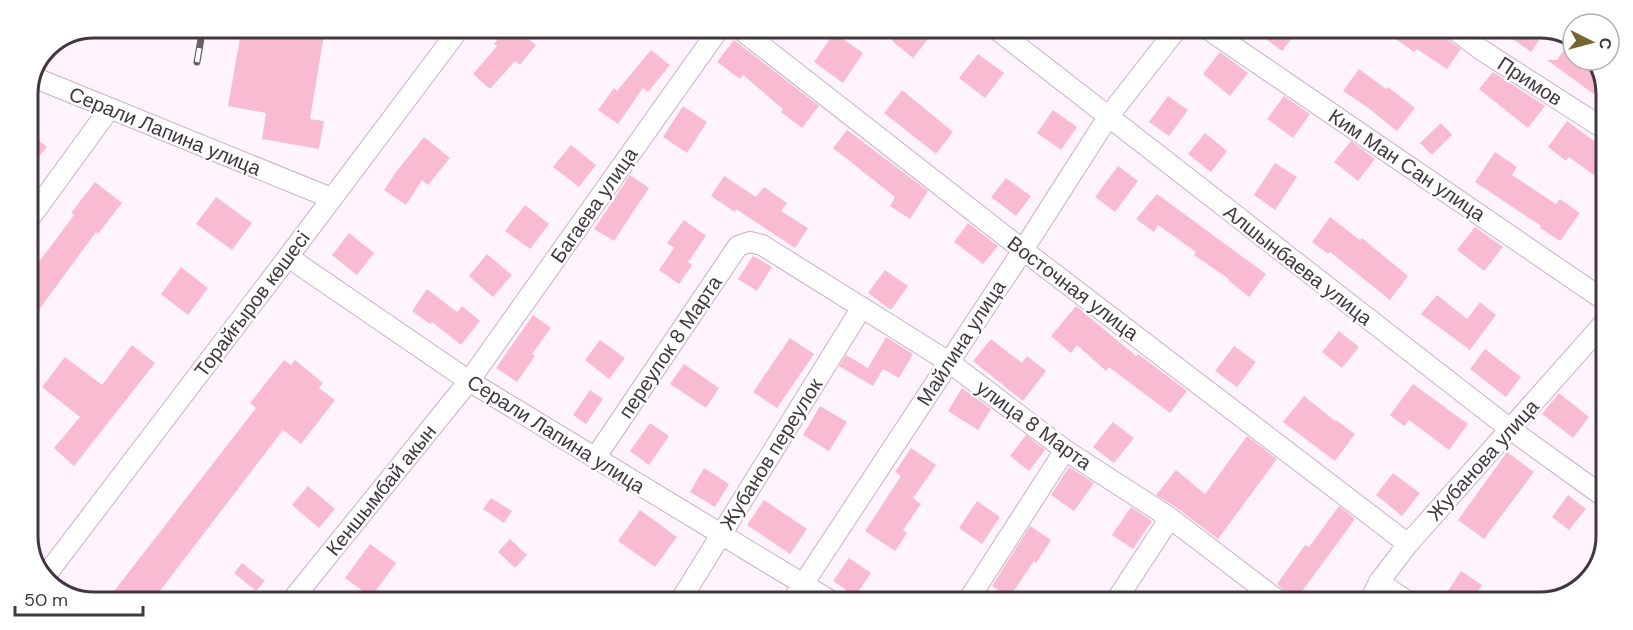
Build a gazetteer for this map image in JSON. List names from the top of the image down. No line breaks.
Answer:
{"streets":{"street":["Примов","Серали Лапина улица","Ким Ман Сан улица","Багаева улица","Алшынбаева улица","Восточная улица","Торайғыров көшесі","Майлина улица","переулок 8 Марта","улица 8 Марта","Жубанов переулок","Жубанова улица","Кеншымбай акын"]},"crossings":[["Серали Лапина улица","Багаева улица"],["Серали Лапина улица","Торайғыров көшесі"],["Серали Лапина улица","переулок 8 Марта"],["Серали Лапина улица","Жубанов переулок"],["Серали Лапина улица","Кеншымбай акын"],["Багаева улица","Кеншымбай акын"],["Алшынбаева улица","Майлина улица"],["Алшынбаева улица","Жубанова улица"],["Восточная улица","Майлина улица"],["Восточная улица","Жубанова улица"],["Майлина улица","улица 8 Марта"],["переулок 8 Марта","улица 8 Марта"],["улица 8 Марта","Жубанов переулок"]],"scale_bar":"50 m","north":"right"}
